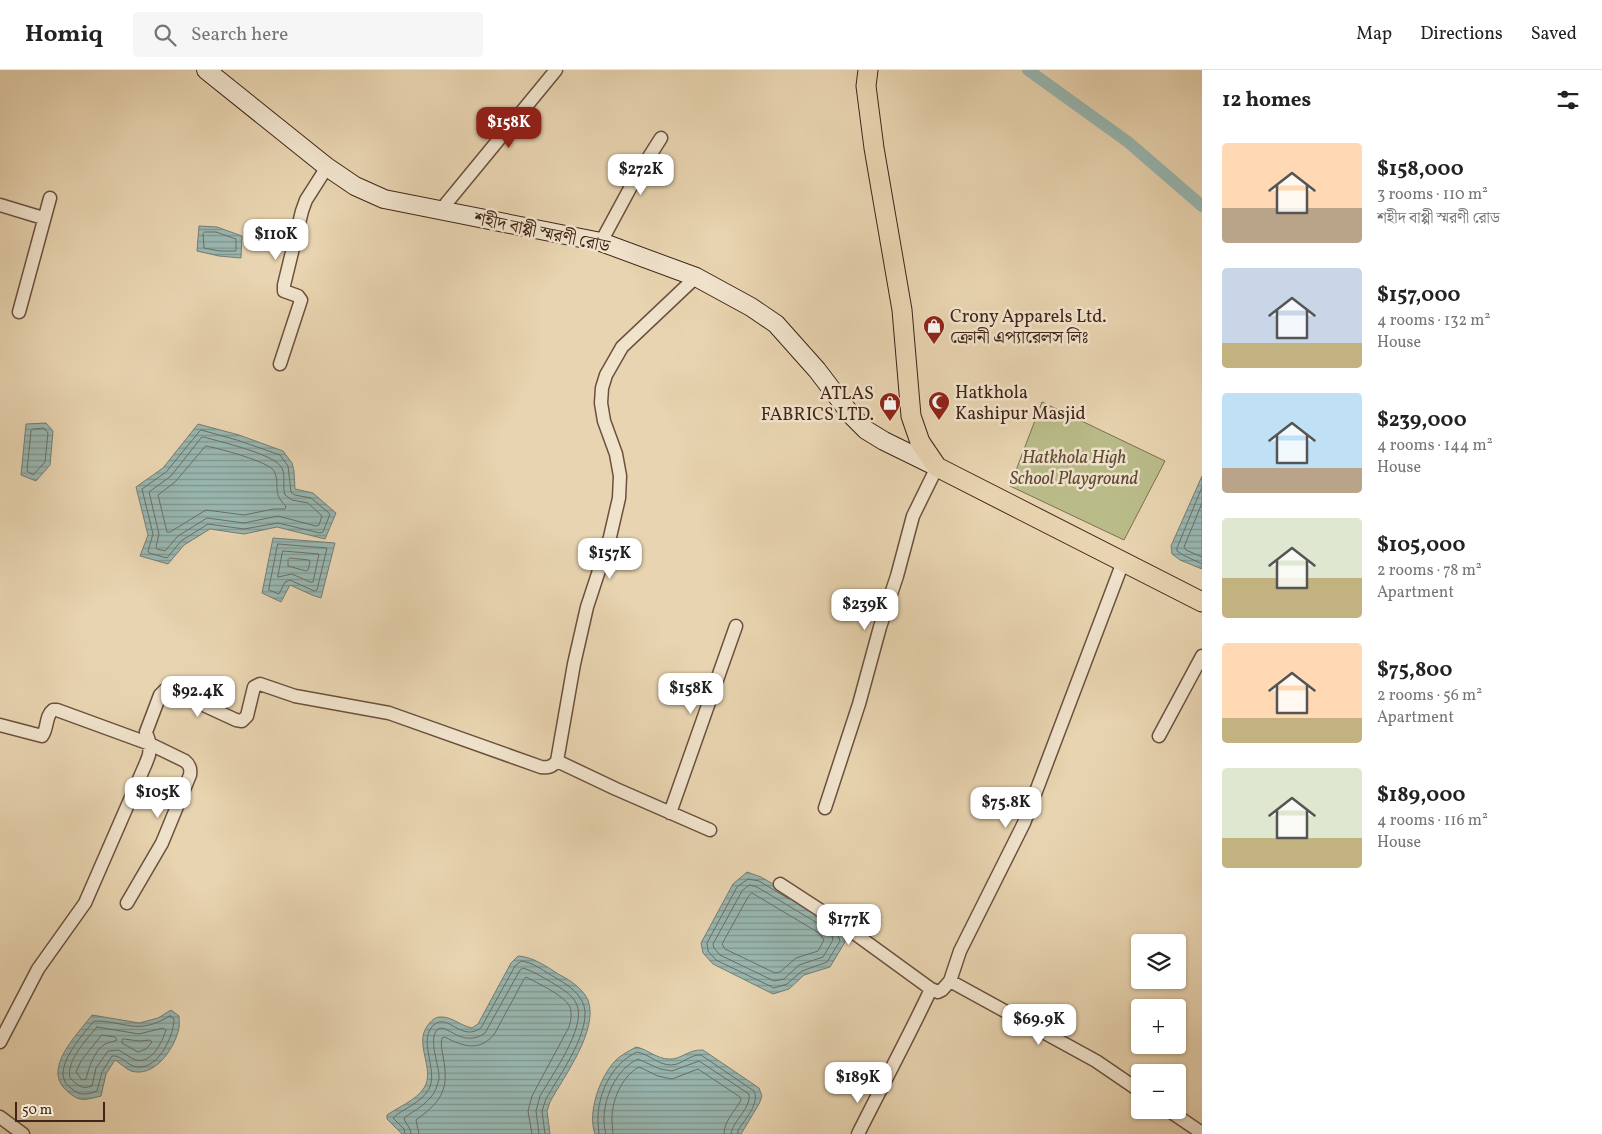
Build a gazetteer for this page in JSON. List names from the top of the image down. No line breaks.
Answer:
{"streets":{"street":["শহীদ বাপ্পী স্মরণী রোড"]},"parks":["Hatkhola High School Playground"],"places":{"shop":["Crony Apparels Ltd. ক্রোনী এপ্যারেলস লিঃ","ATLAS FABRICS LTD."],"mosque":["Hatkhola Kashipur Masjid"]},"scale_bar":"50 m","page":{"header":"Homiq","search":"Search here","nav":["Map","Directions","Saved"],"heading":"12 homes","price":["$158K","$272K","$110K","$157K","$239K","$158K","$92.4K","$105K","$75.8K","$177K","$69.9K","$189K"],"list":[{"name":"$158,000","note":"3 rooms · 110 m² · শহীদ বাপ্পী স্মরণী রোড"},{"name":"$157,000","note":"4 rooms · 132 m² · House"},{"name":"$239,000","note":"4 rooms · 144 m² · House"},{"name":"$105,000","note":"2 rooms · 78 m² · Apartment"},{"name":"$75,800","note":"2 rooms · 56 m² · Apartment"},{"name":"$189,000","note":"4 rooms · 116 m² · House"}],"map_buttons":["+","−"],"scale":"50 m"}}
